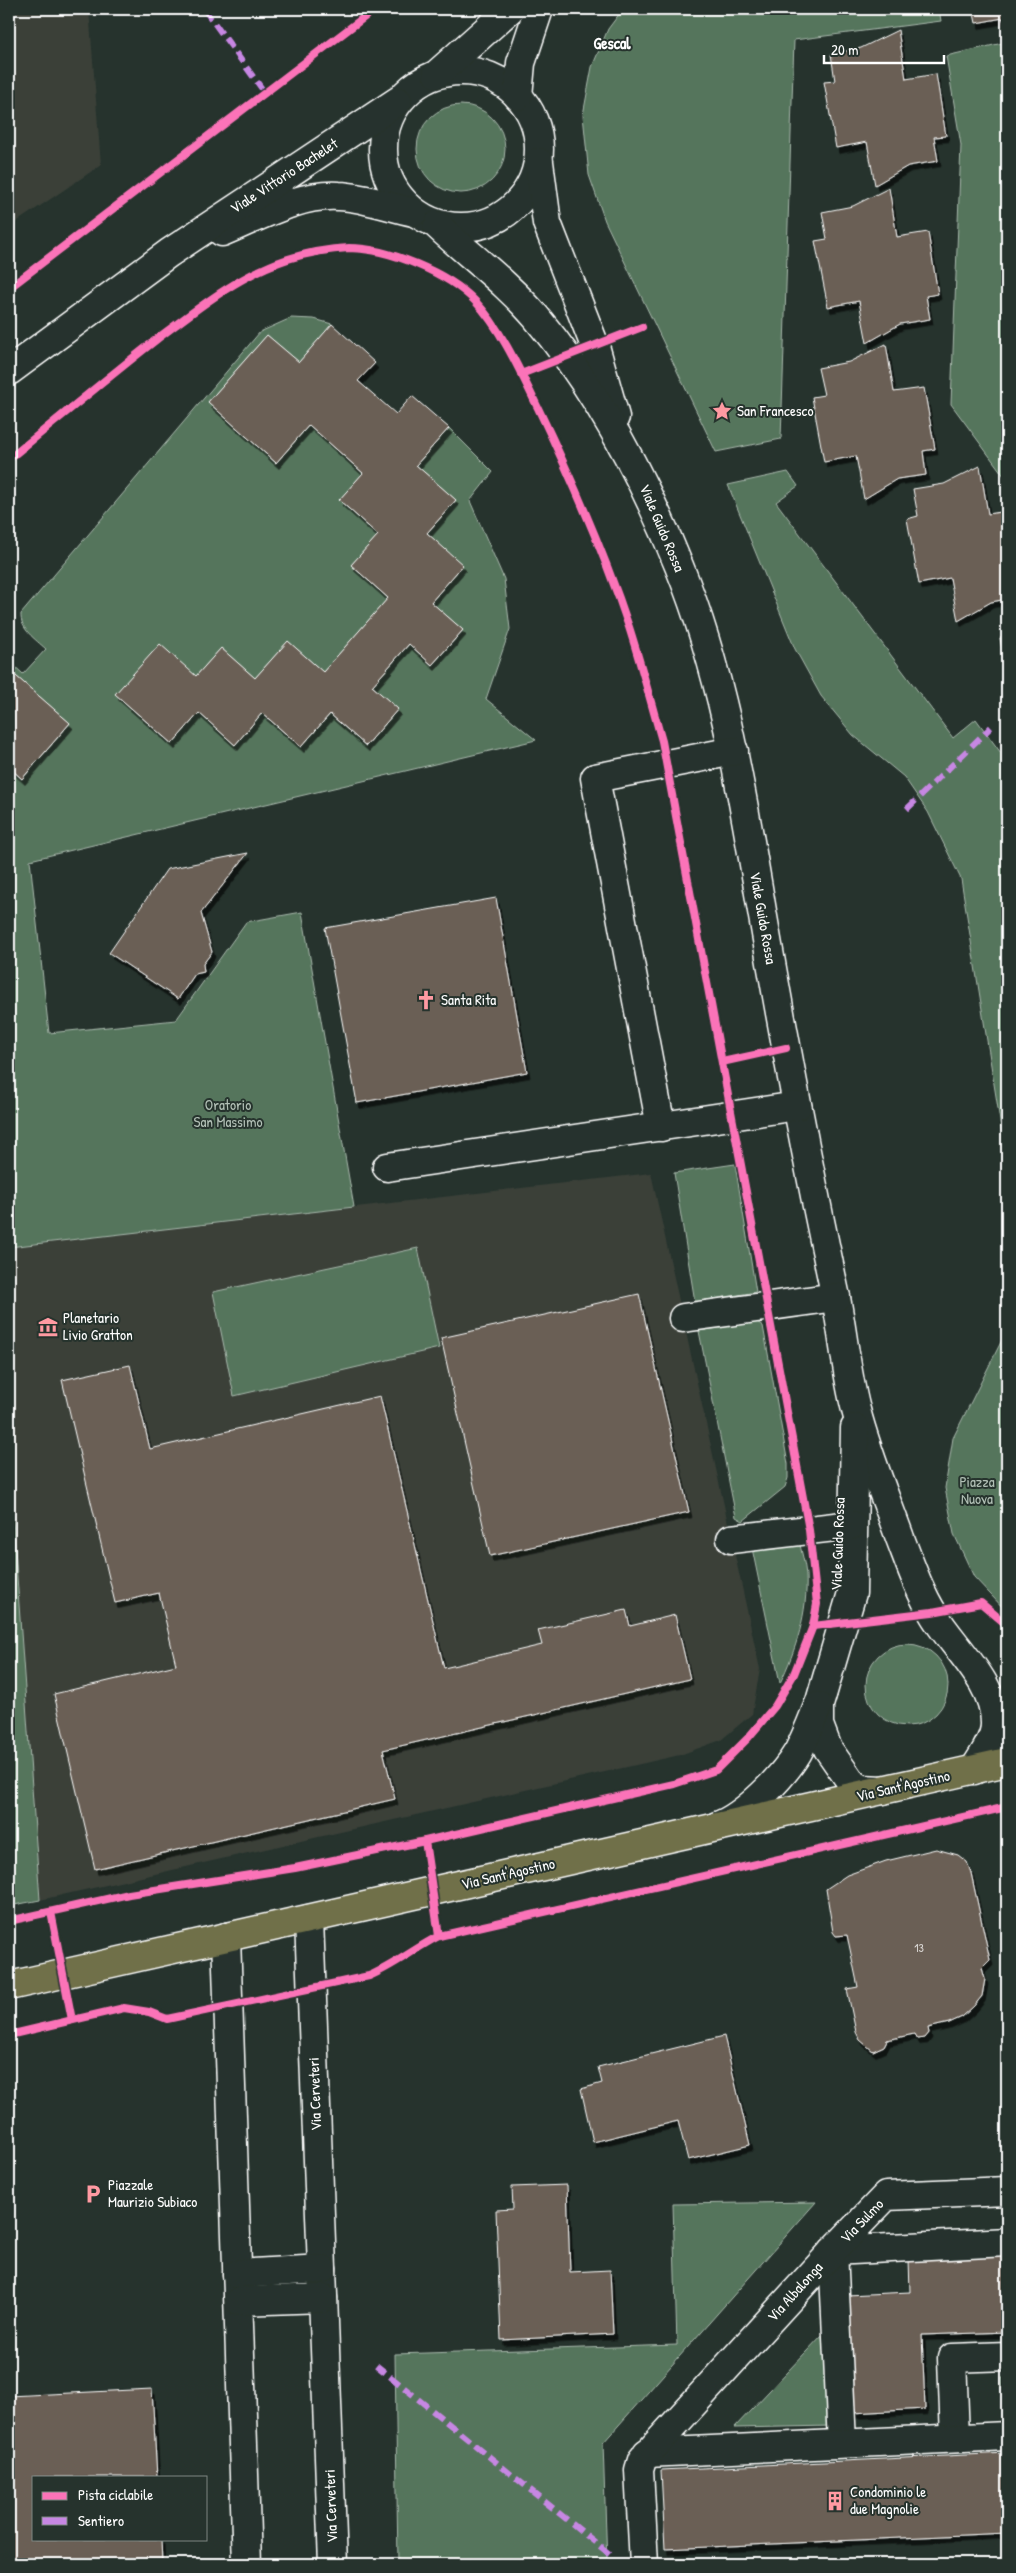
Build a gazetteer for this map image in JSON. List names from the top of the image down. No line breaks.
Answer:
{"streets":{"main road":["Via Sant'Agostino"],"street":["Viale Vittorio Bachelet","Viale Guido Rossa","Via Cerveteri","Via Sulmo","Via Albalonga"]},"crossings":[["Viale Vittorio Bachelet","Viale Guido Rossa"],["Viale Guido Rossa","Via Sant'Agostino"],["Via Sant'Agostino","Via Cerveteri"],["Via Sulmo","Via Albalonga"]],"districts":["Gescal"],"parks":["Oratorio San Massimo","Piazza Nuova"],"places":{"place":["San Francesco"],"church":["Santa Rita"],"museum":["Planetario Livio Gratton"],"parking":["Piazzale Maurizio Subiaco"],"building":["Condominio le due Magnolie"]},"house_numbers":["13"],"legend":["Pista ciclabile","Sentiero"],"scale_bar":"20 m"}
